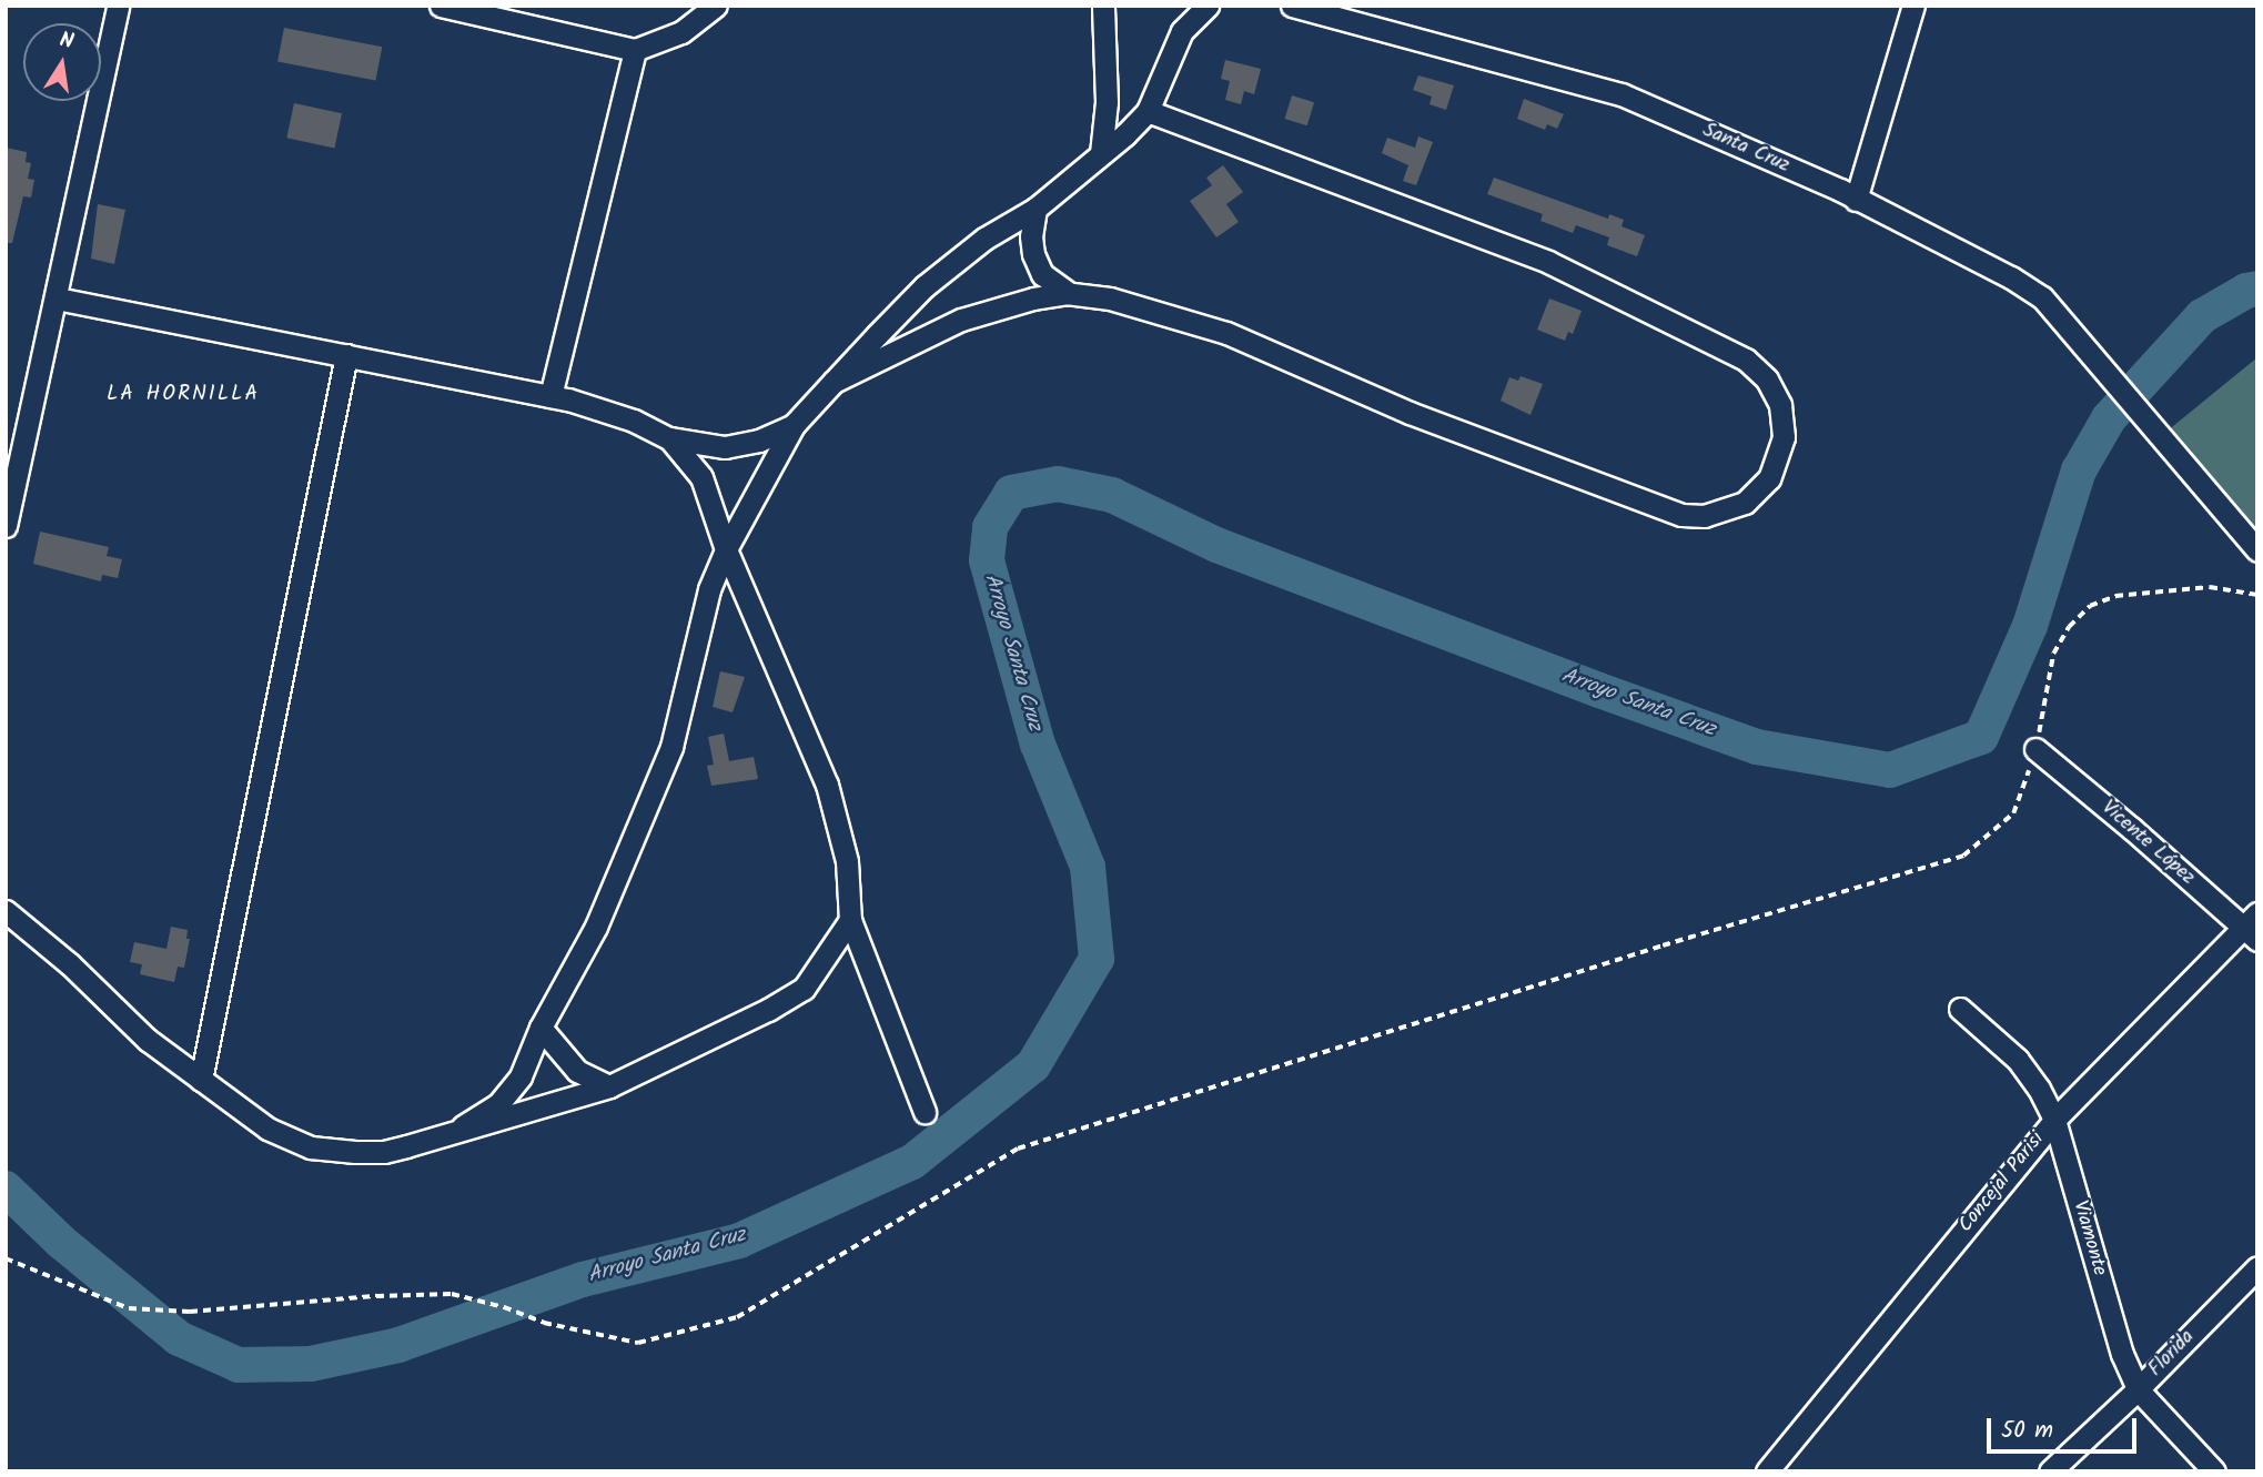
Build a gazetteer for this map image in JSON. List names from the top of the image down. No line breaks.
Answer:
{"streets":{"street":["Santa Cruz","Vicente López","Concejal Parisi","Viamonte","Florida"]},"crossings":[["Vicente López","Concejal Parisi"],["Concejal Parisi","Viamonte"],["Viamonte","Florida"]],"districts":["LA HORNILLA"],"water":["Arroyo Santa Cruz"],"scale_bar":"50 m","north":"top"}
